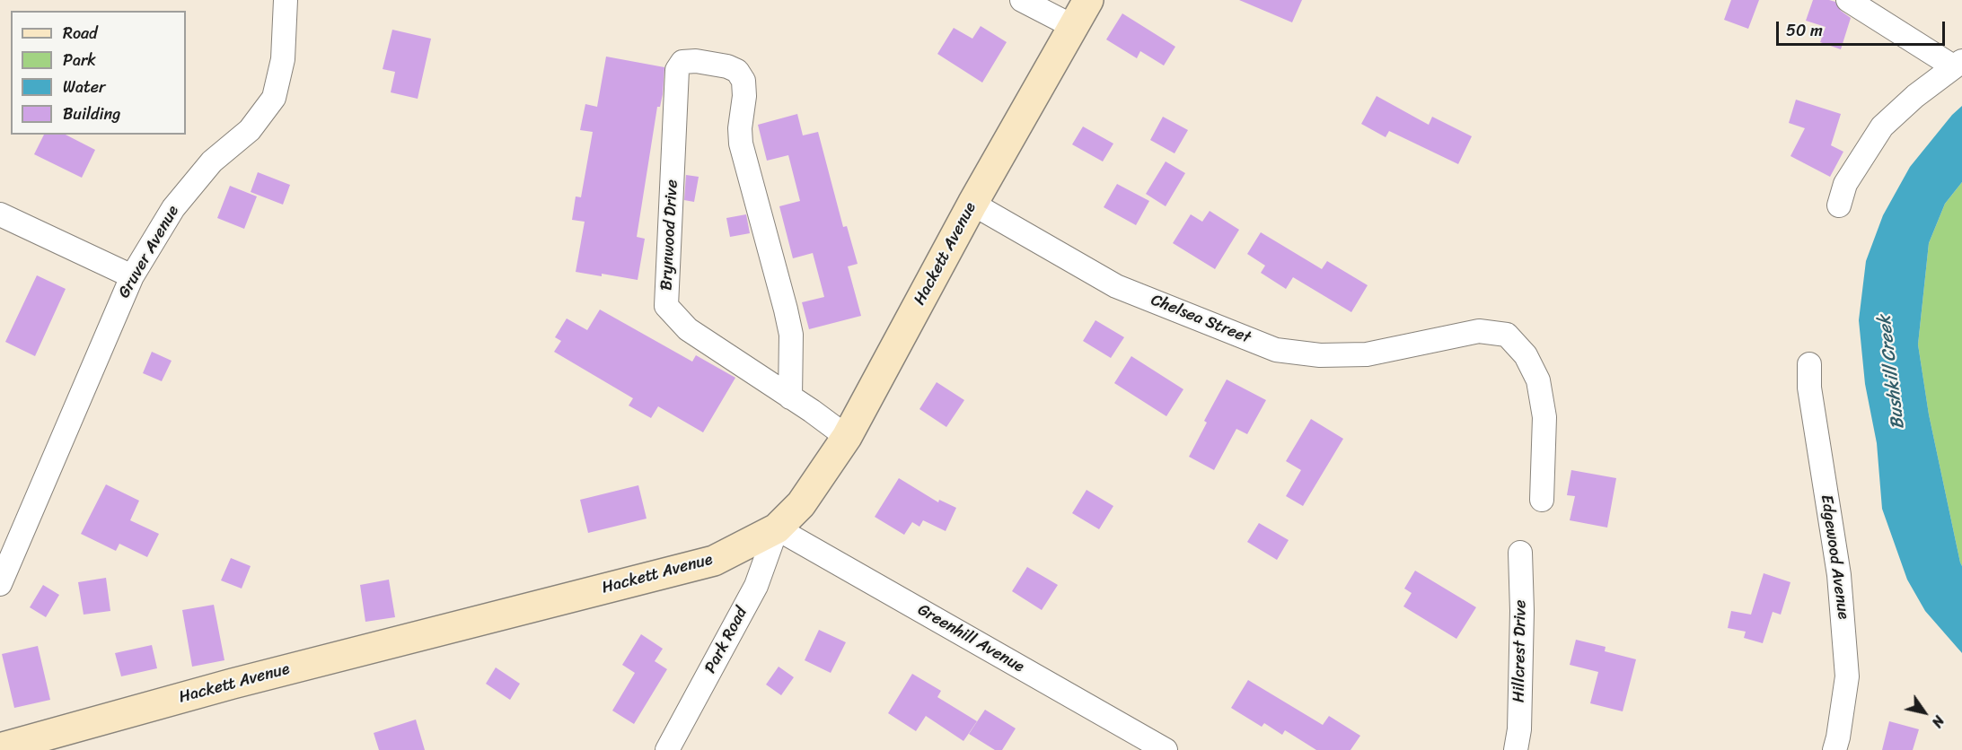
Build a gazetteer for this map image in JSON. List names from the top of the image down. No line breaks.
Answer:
{"streets":{"main road":["Hackett Avenue"],"street":["Brynwood Drive","Gruver Avenue","Chelsea Street","Edgewood Avenue","Greenhill Avenue","Park Road","Hillcrest Drive"]},"crossings":[["Brynwood Drive","Hackett Avenue"],["Hackett Avenue","Chelsea Street"],["Hackett Avenue","Greenhill Avenue"],["Hackett Avenue","Park Road"],["Greenhill Avenue","Park Road"]],"water":["Bushkill Creek"],"legend":["Road","Park","Water","Building"],"scale_bar":"50 m","north":"bottom right"}
